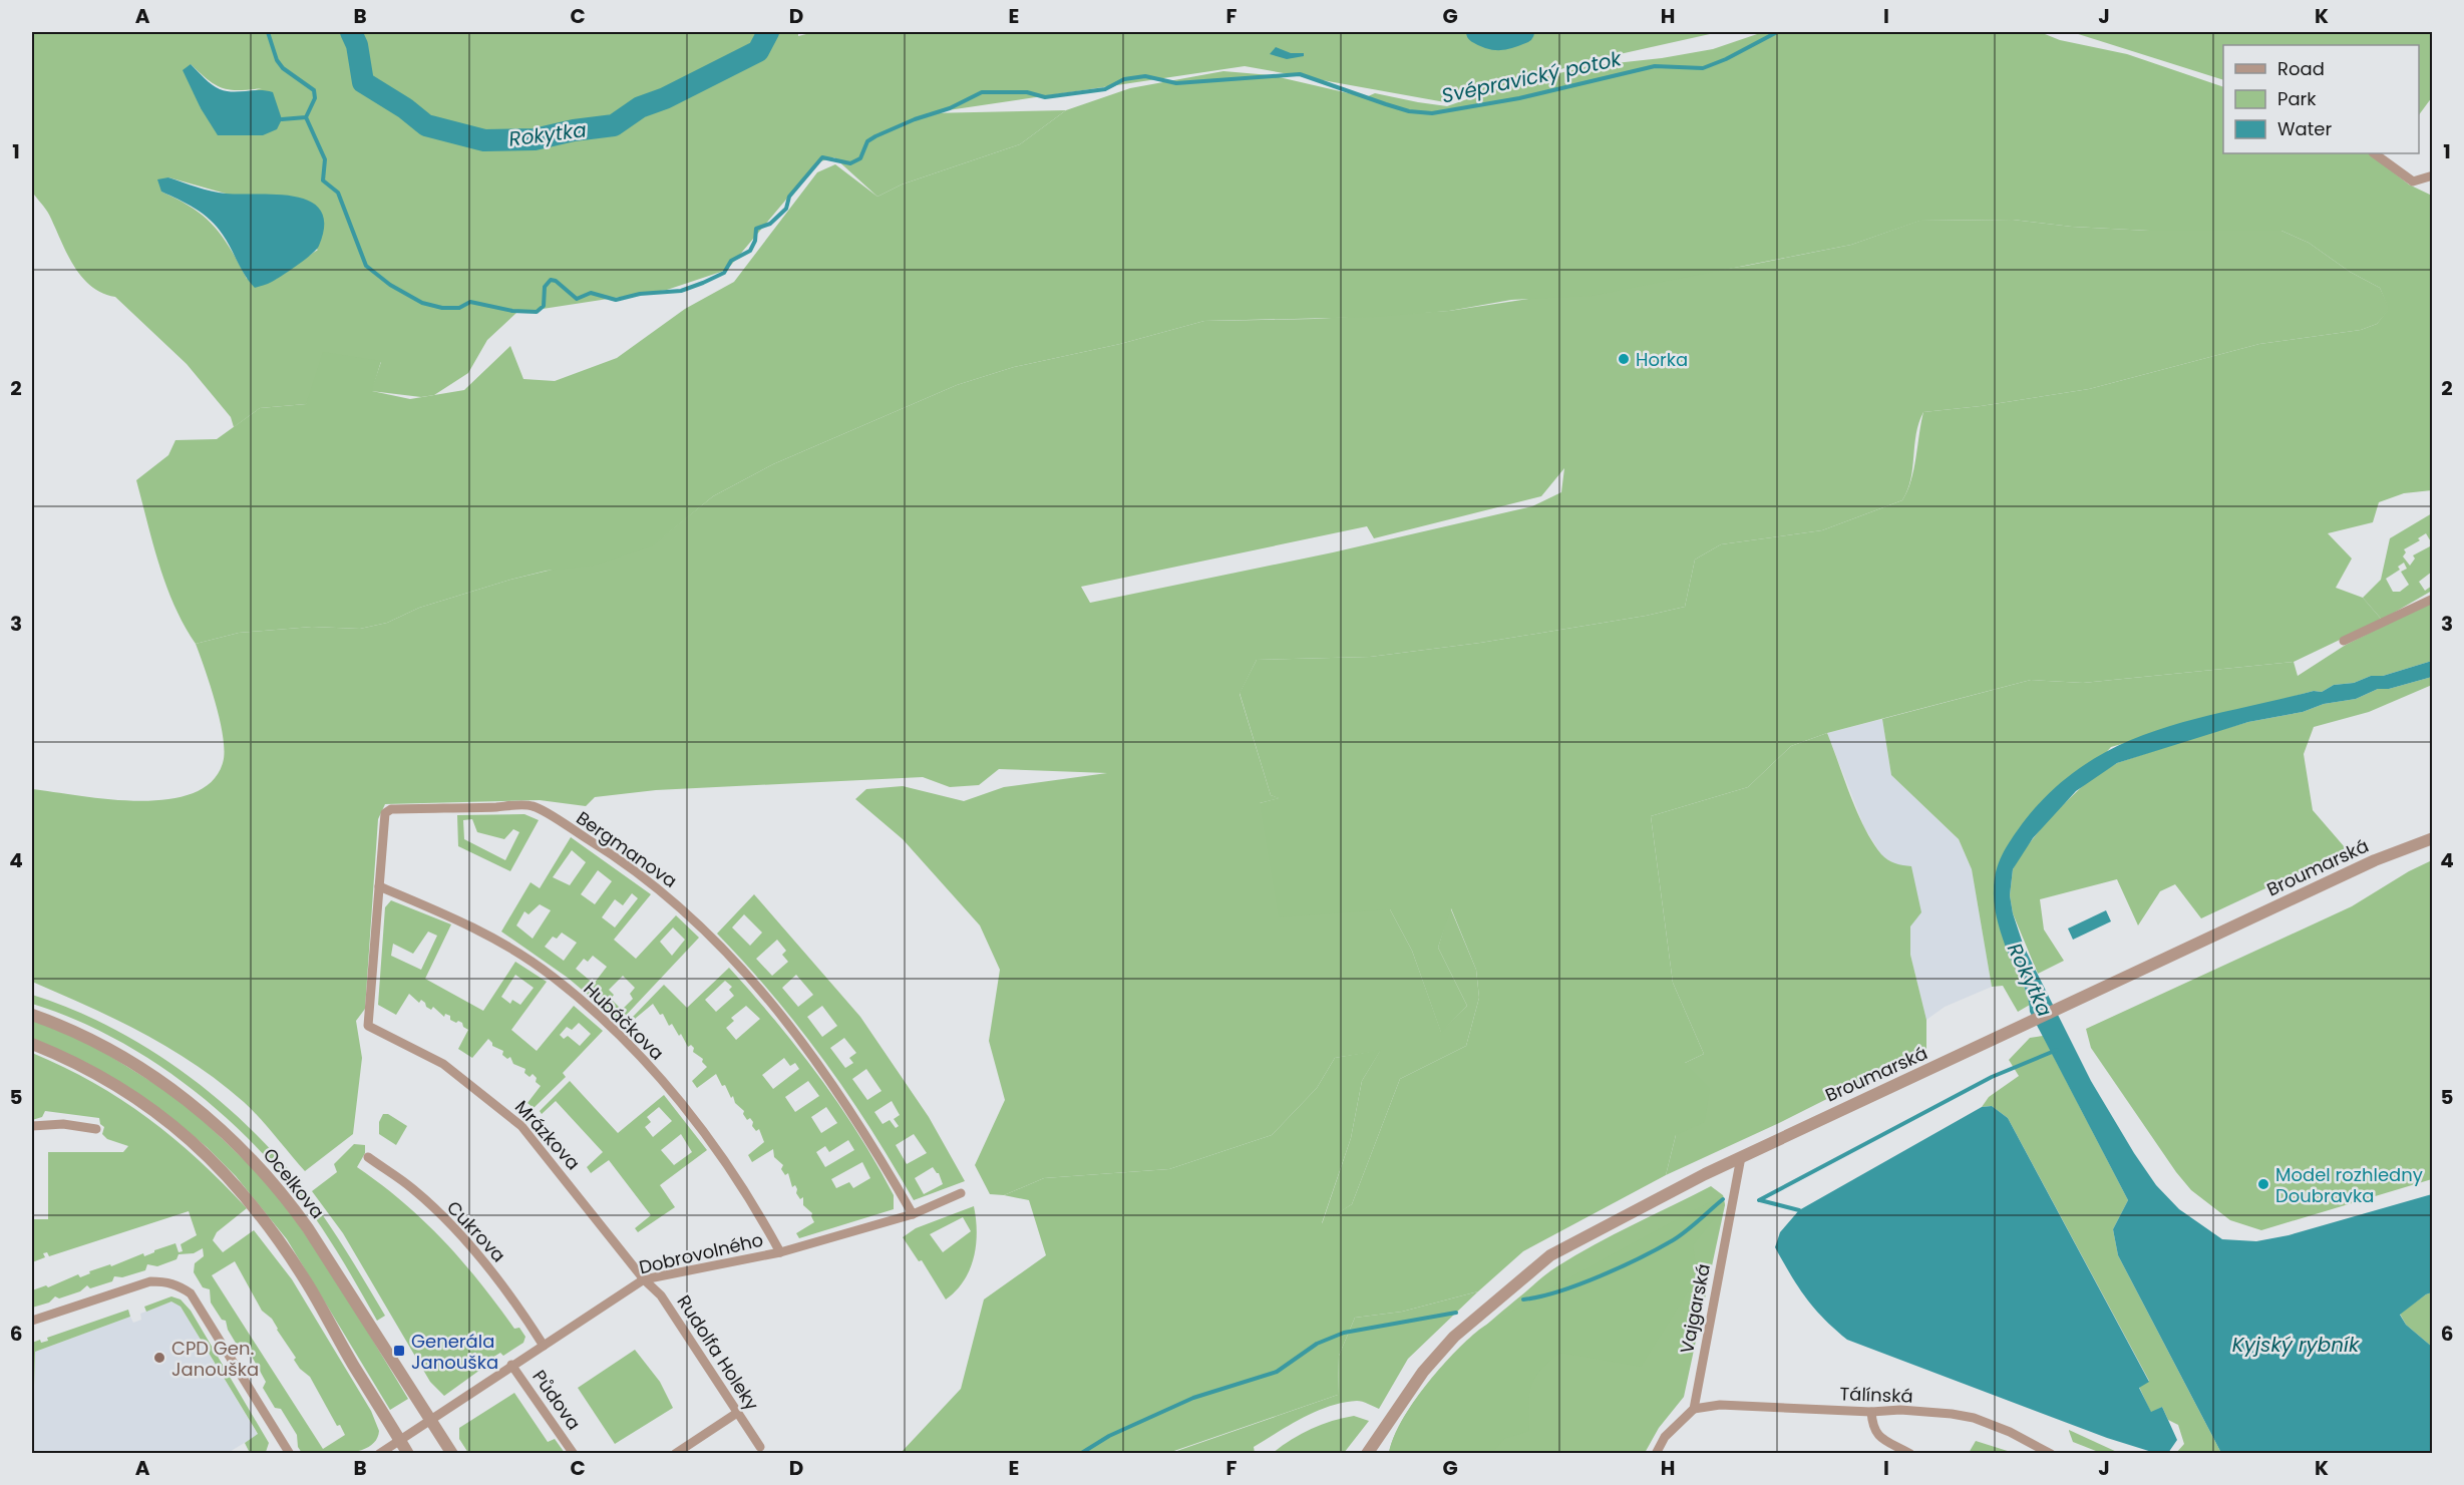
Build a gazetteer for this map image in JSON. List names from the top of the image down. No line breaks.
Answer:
{"streets":{"street":["Bergmanova","Broumarská","Hubáčkova","Mrázkova","Ocelkova","Cukrova","Dobrovolného","Vajgarská","Rudolfa Holeky","Tálínská","Půdova"]},"crossings":[["Bergmanova","Hubáčkova"],["Bergmanova","Mrázkova"],["Bergmanova","Dobrovolného"],["Broumarská","Vajgarská"],["Hubáčkova","Dobrovolného"],["Mrázkova","Dobrovolného"],["Mrázkova","Rudolfa Holeky"],["Ocelkova","Dobrovolného"],["Cukrova","Dobrovolného"],["Dobrovolného","Rudolfa Holeky"],["Dobrovolného","Půdova"],["Vajgarská","Tálínská"]],"water":["Svépravický potok","Rokytka","Kyjský rybník"],"places":{"other":["Horka","Model rozhledny Doubravka","CPD Gen. Janouška"],"transit":["Generála Janouška"]},"legend":["Road","Park","Water"],"grid":{"columns":["A","B","C","D","E","F","G","H","I","J","K"],"rows":["1","2","3","4","5","6"]}}
